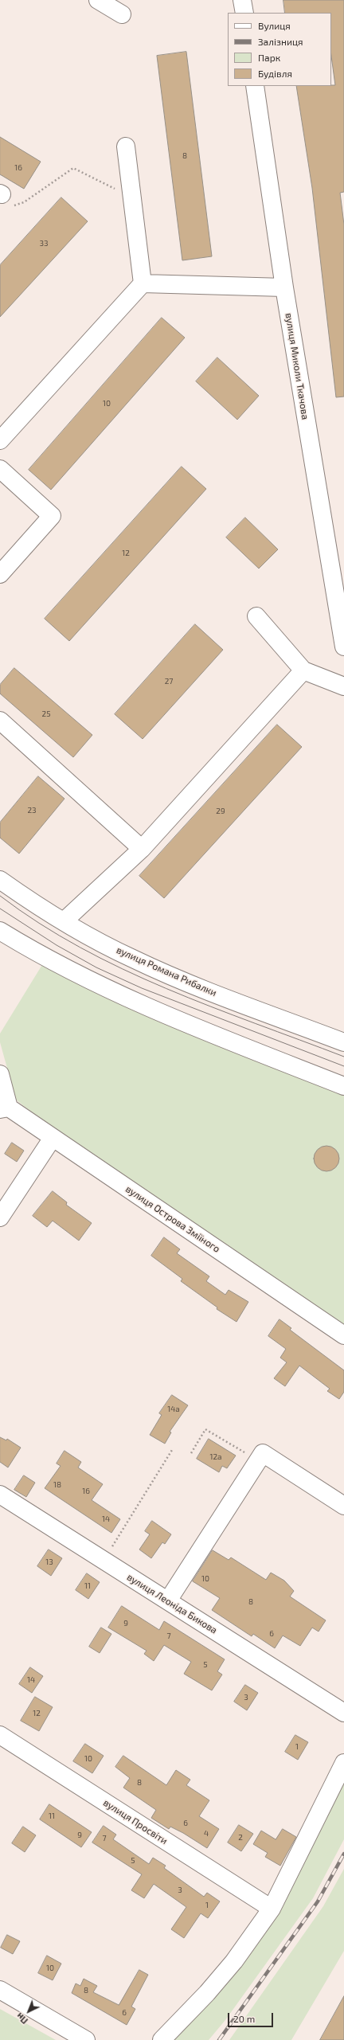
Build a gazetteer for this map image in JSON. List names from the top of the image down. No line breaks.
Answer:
{"streets":{"street":["вулиця Миколи Ткачова","вулиця Романа Рибалки","вулиця Острова Зміїного","вулиця Леоніда Бикова","вулиця Просвіти"]},"house_numbers":["8","16","33","10","12","27","25","23","29","14а","12а","18","16","14","13","10","11","8","9","6","7","5","14","3","12","1","10","8","11","6","4","9","2","7","5","3","1","10","8","6"],"legend":["Вулиця","Залізниця","Парк","Будівля"],"scale_bar":"20 m","north":"bottom left"}
